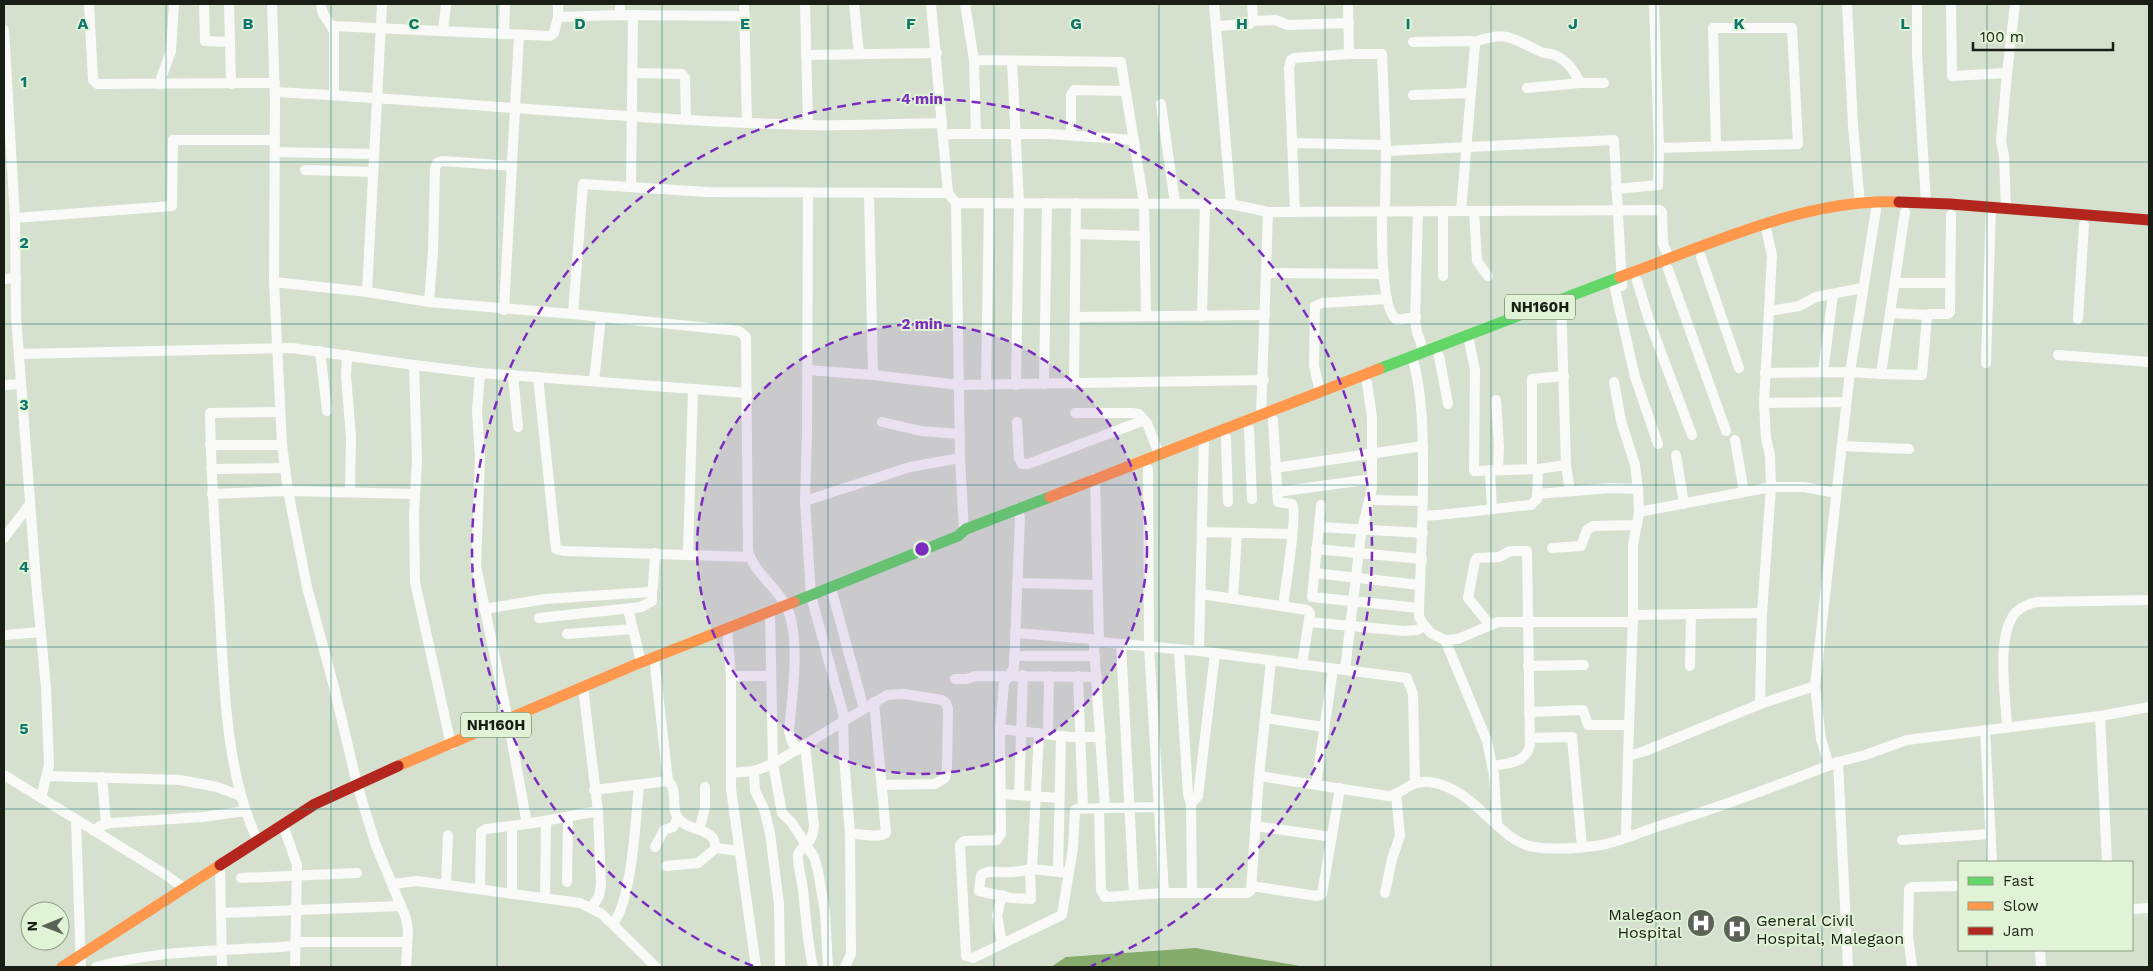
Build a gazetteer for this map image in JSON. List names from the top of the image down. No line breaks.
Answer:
{"streets":{"highway":["NH160H"]},"places":{"hospital":["Malegaon Hospital","General Civil Hospital, Malegaon"]},"legend":["Fast","Slow","Jam"],"scale_bar":"100 m","north":"left","grid":{"columns":["A","B","C","D","E","F","G","H","I","J","K","L"],"rows":["1","2","3","4","5"]},"rings":["4 min","2 min"]}
